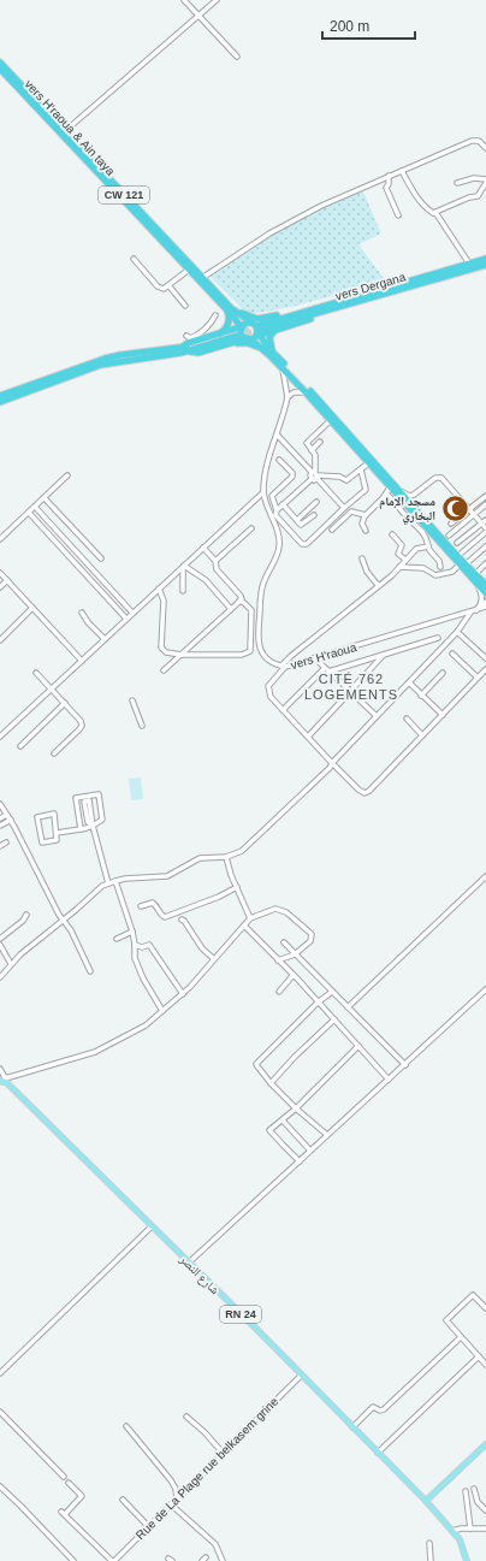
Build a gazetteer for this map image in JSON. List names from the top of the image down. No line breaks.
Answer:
{"streets":{"highway":["vers H'raoua & Ain taya","CW 121","vers Dergana"],"main road":["شارع النصر","RN 24"],"street":["vers H'raoua","Rue de La Plage rue belkasem grine"]},"crossings":[["vers H'raoua & Ain taya","CW 121"],["CW 121","vers Dergana"],["شارع النصر","Rue de La Plage rue belkasem grine"]],"districts":["CITÉ 762 LOGEMENTS"],"places":{"mosque":["مسجد الإمام البخاري"]},"scale_bar":"200 m"}
